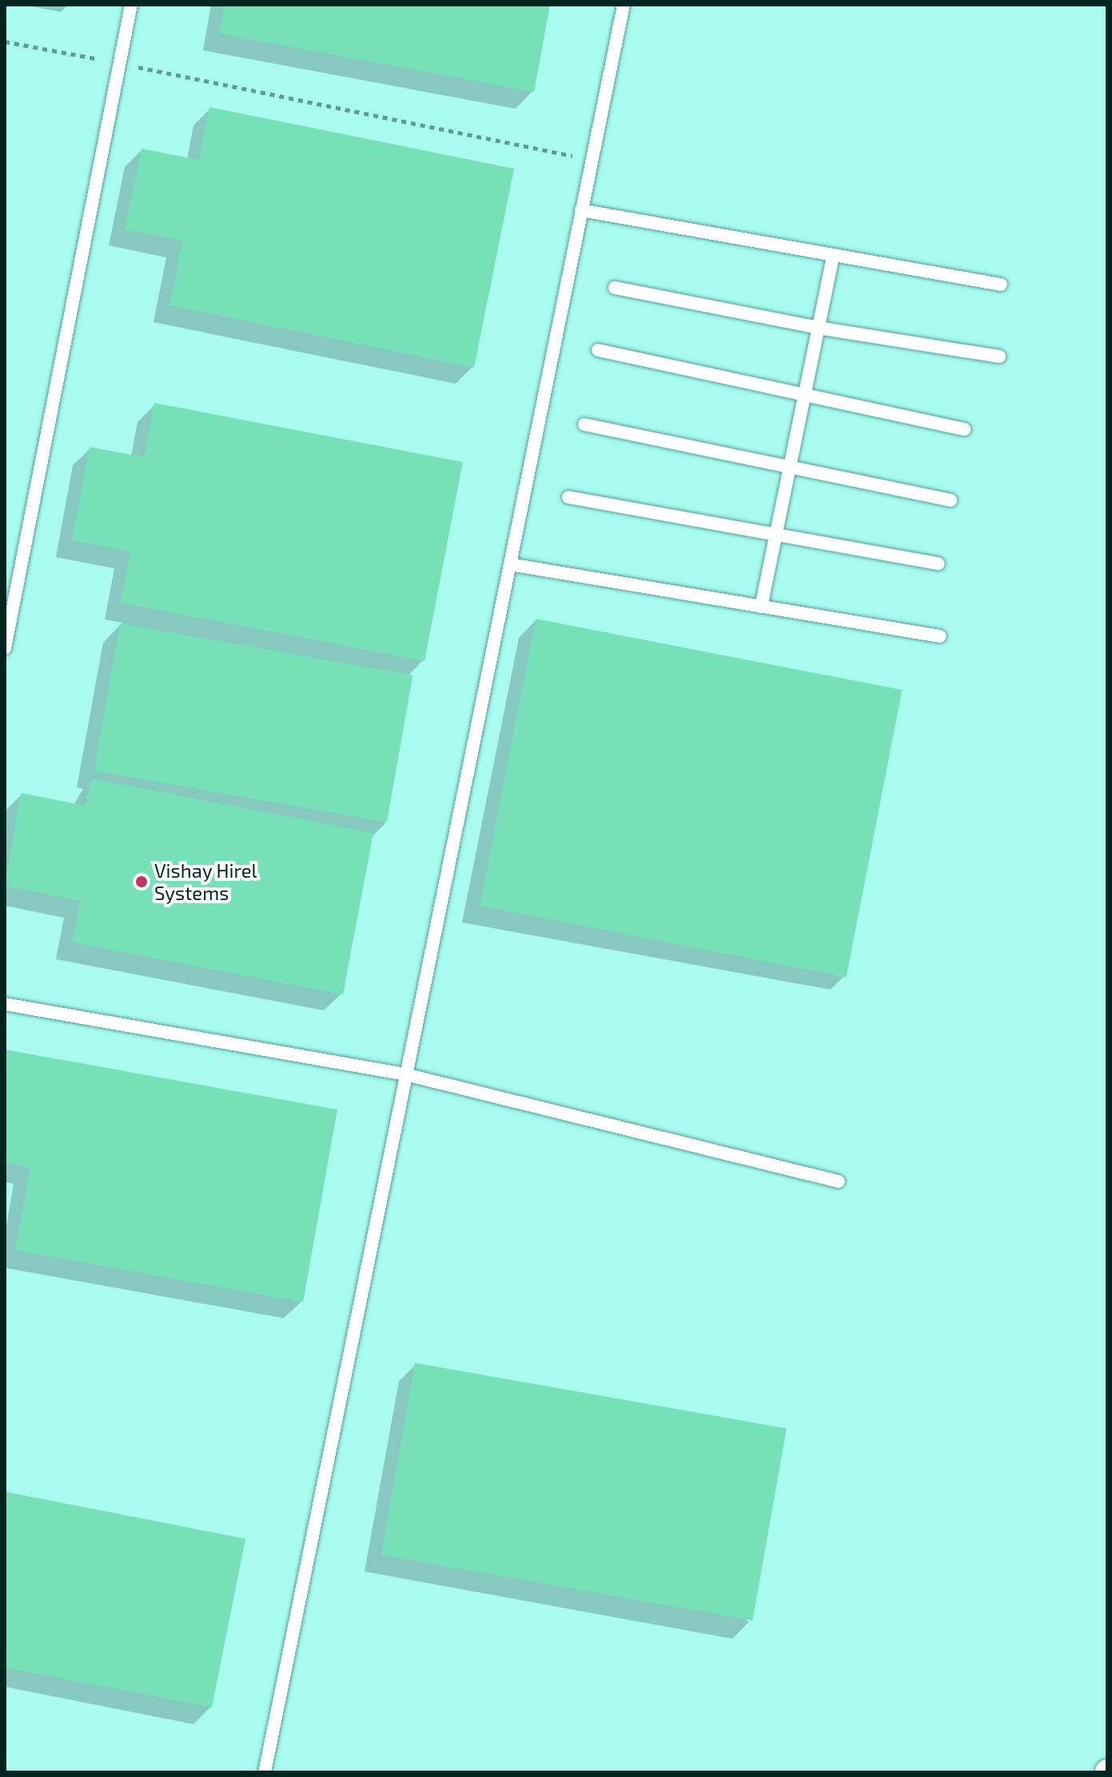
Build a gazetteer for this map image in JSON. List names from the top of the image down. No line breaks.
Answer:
{"places":["Vishay Hirel Systems"]}
